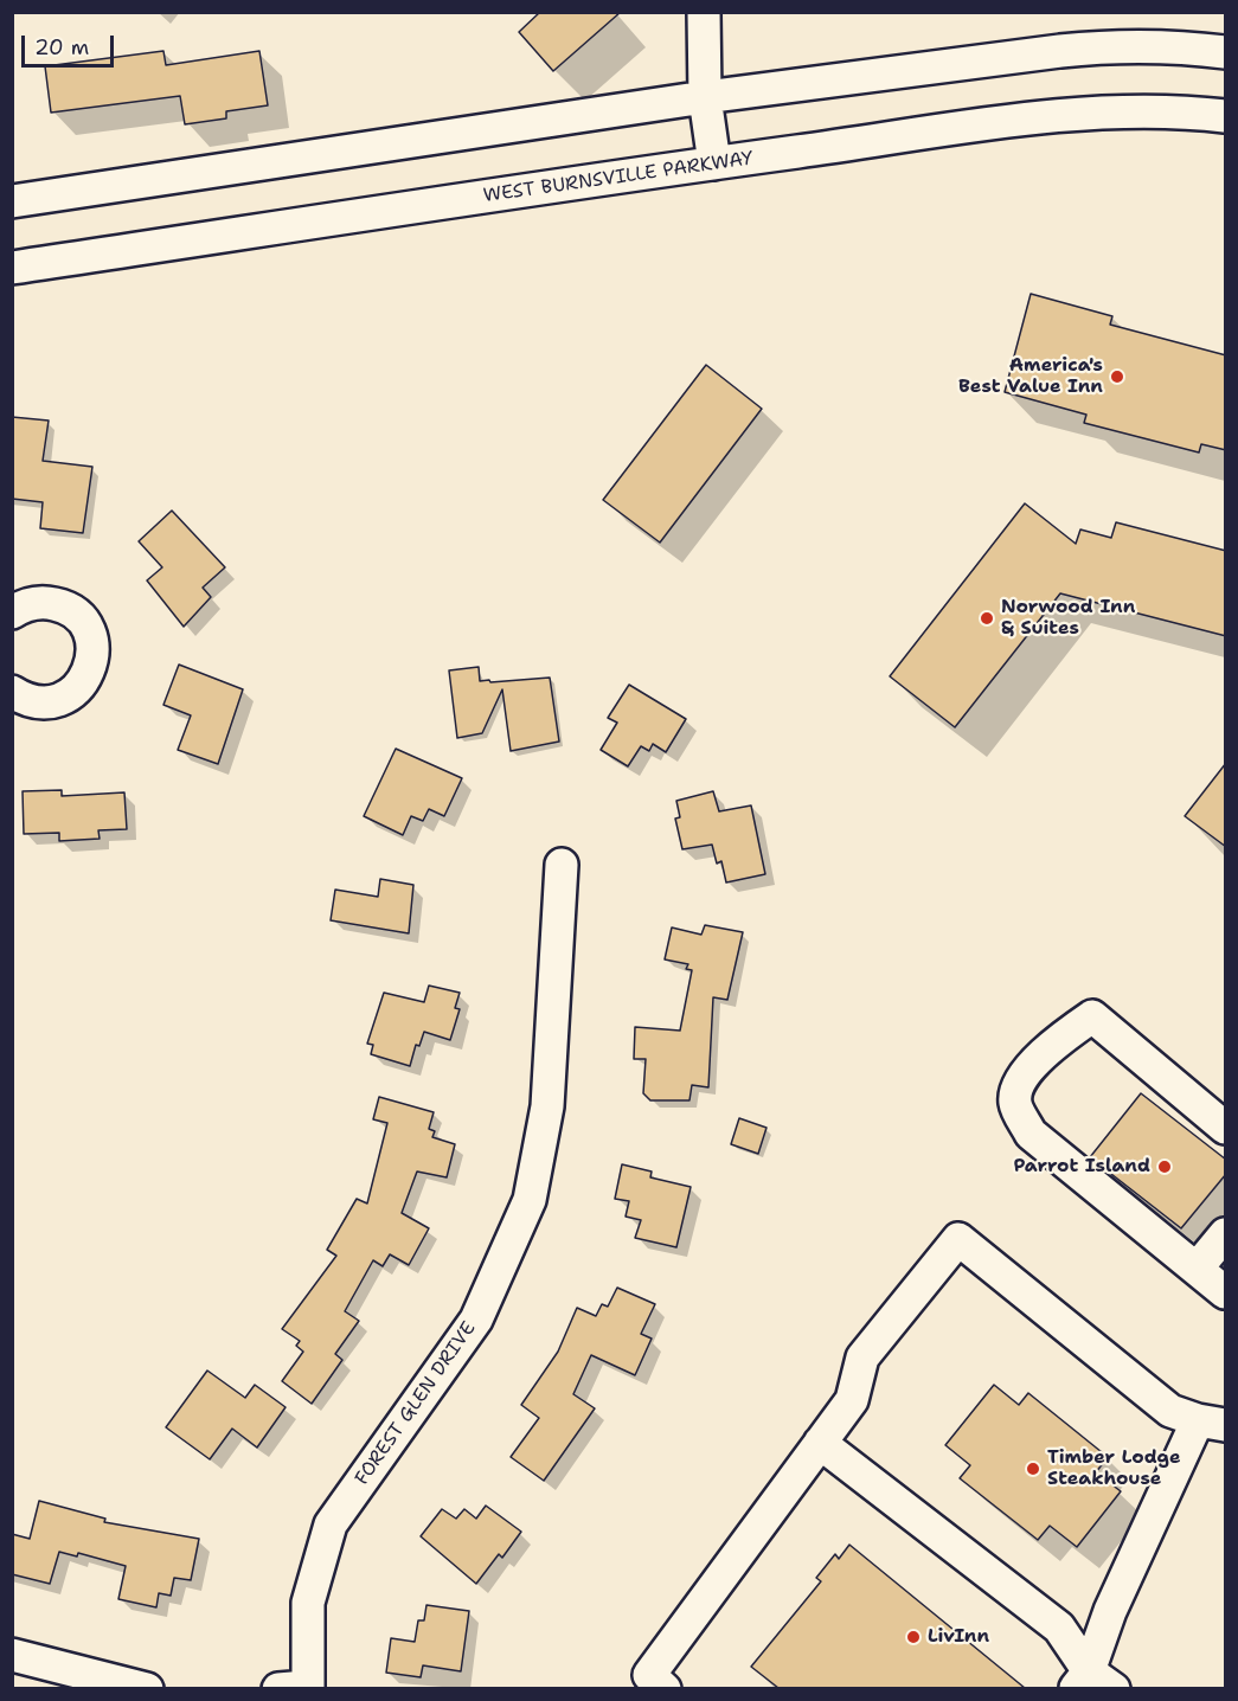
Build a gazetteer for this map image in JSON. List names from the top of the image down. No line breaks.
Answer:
{"streets":{"street":["WEST BURNSVILLE PARKWAY","FOREST GLEN DRIVE"]},"places":["America's Best Value Inn","Norwood Inn & Suites","Parrot Island","Timber Lodge Steakhouse","LivInn"],"scale_bar":"20 m"}
